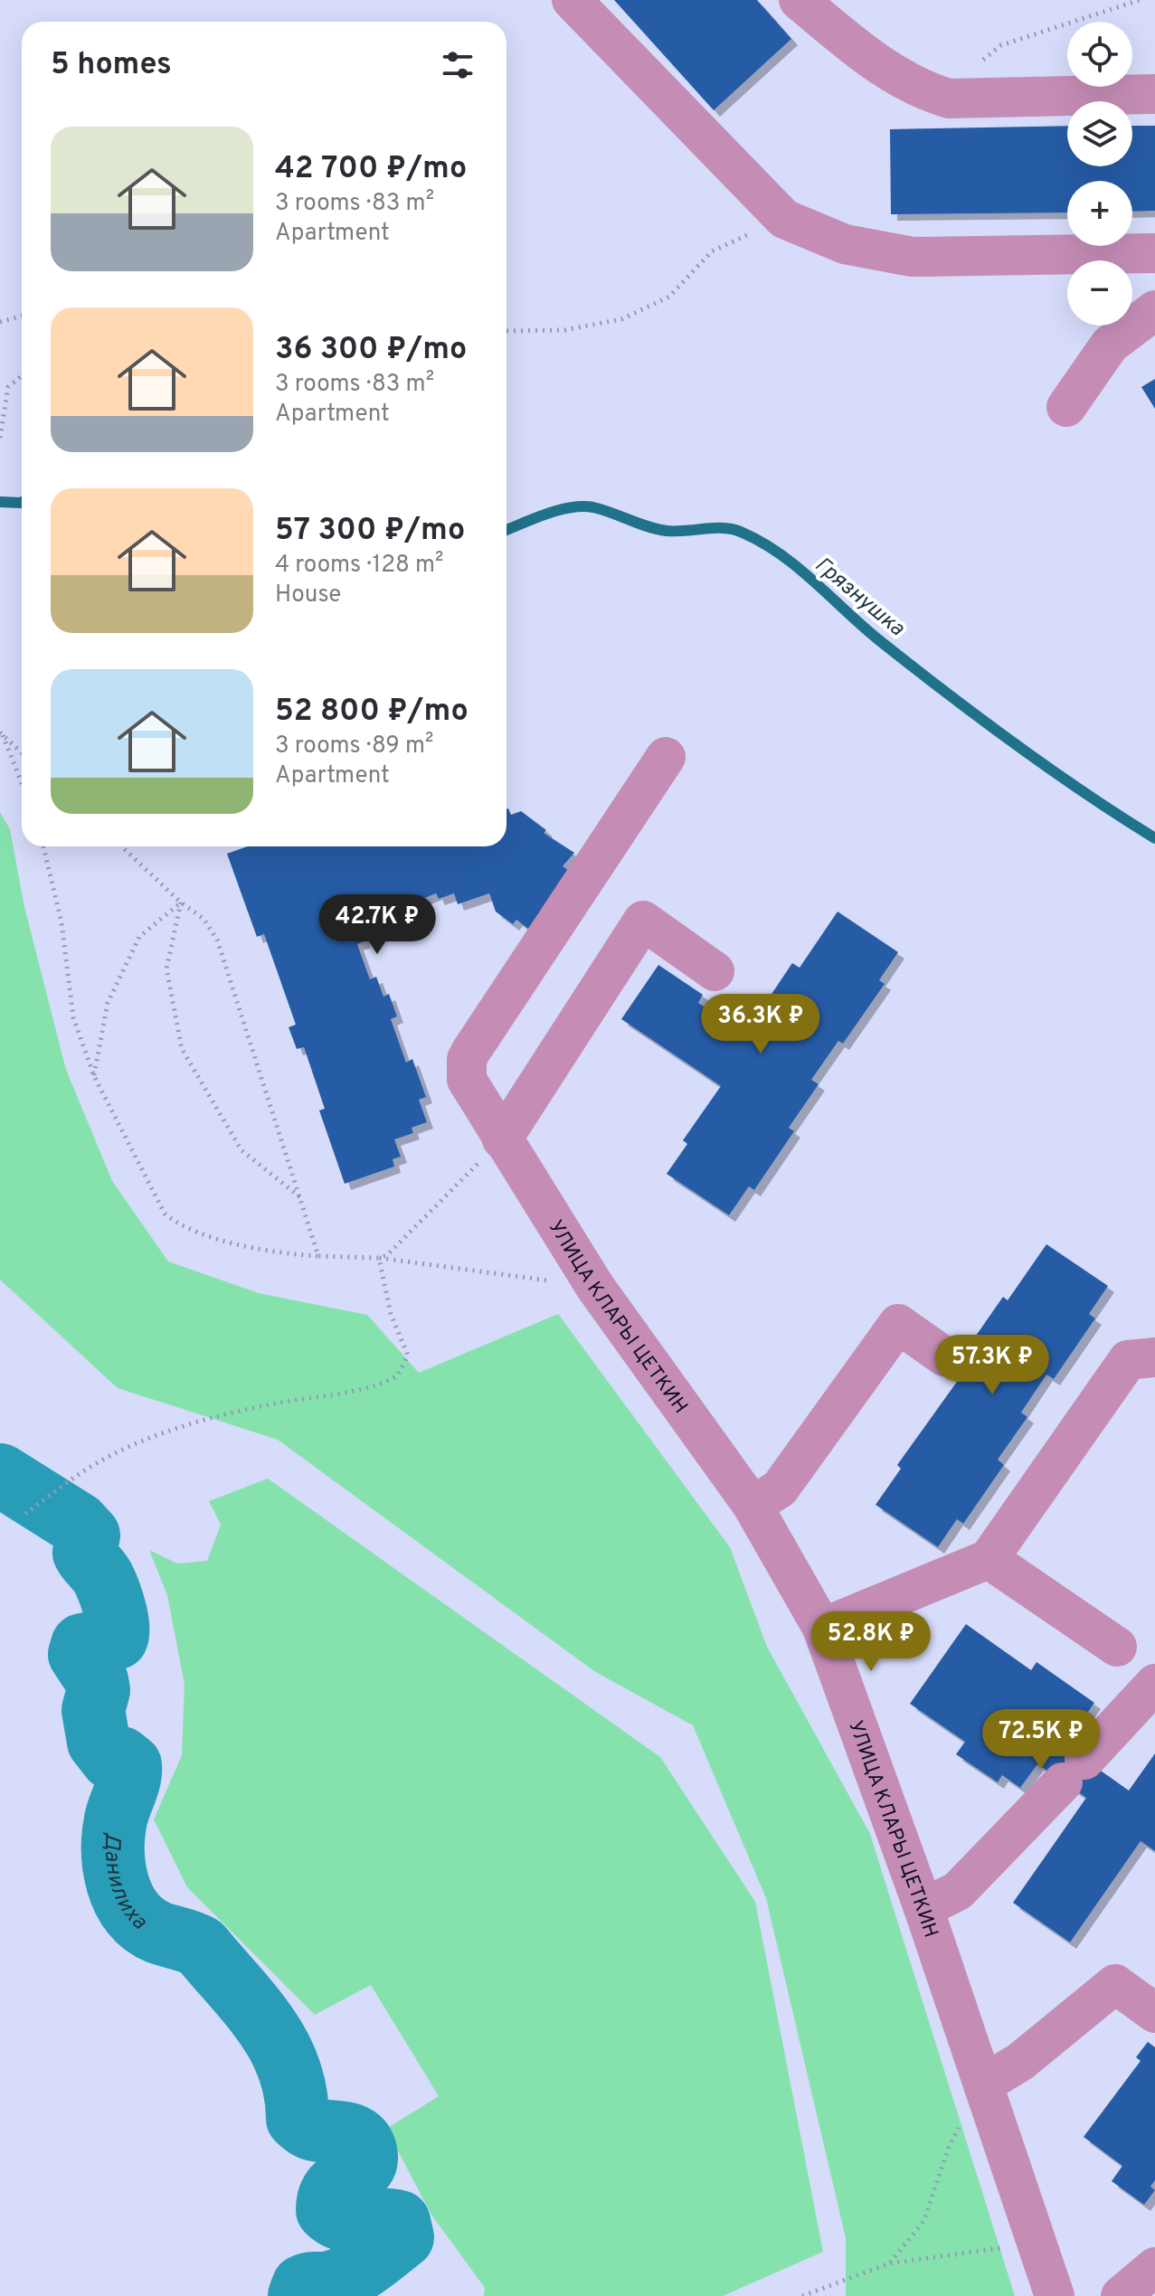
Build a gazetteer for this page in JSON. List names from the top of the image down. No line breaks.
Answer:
{"streets":{"street":["УЛИЦА КЛАРЫ ЦЕТКИН"]},"water":["Грязнушка","Данилиха"],"page":{"map_buttons":["+","−"],"heading":"5 homes","list":[{"name":"42 700 ₽/mo","note":"3 rooms · 83 m² · Apartment"},{"name":"36 300 ₽/mo","note":"3 rooms · 83 m² · Apartment"},{"name":"57 300 ₽/mo","note":"4 rooms · 128 m² · House"},{"name":"52 800 ₽/mo","note":"3 rooms · 89 m² · Apartment"}],"price":["42.7K ₽","36.3K ₽","57.3K ₽","52.8K ₽","72.5K ₽"]}}
